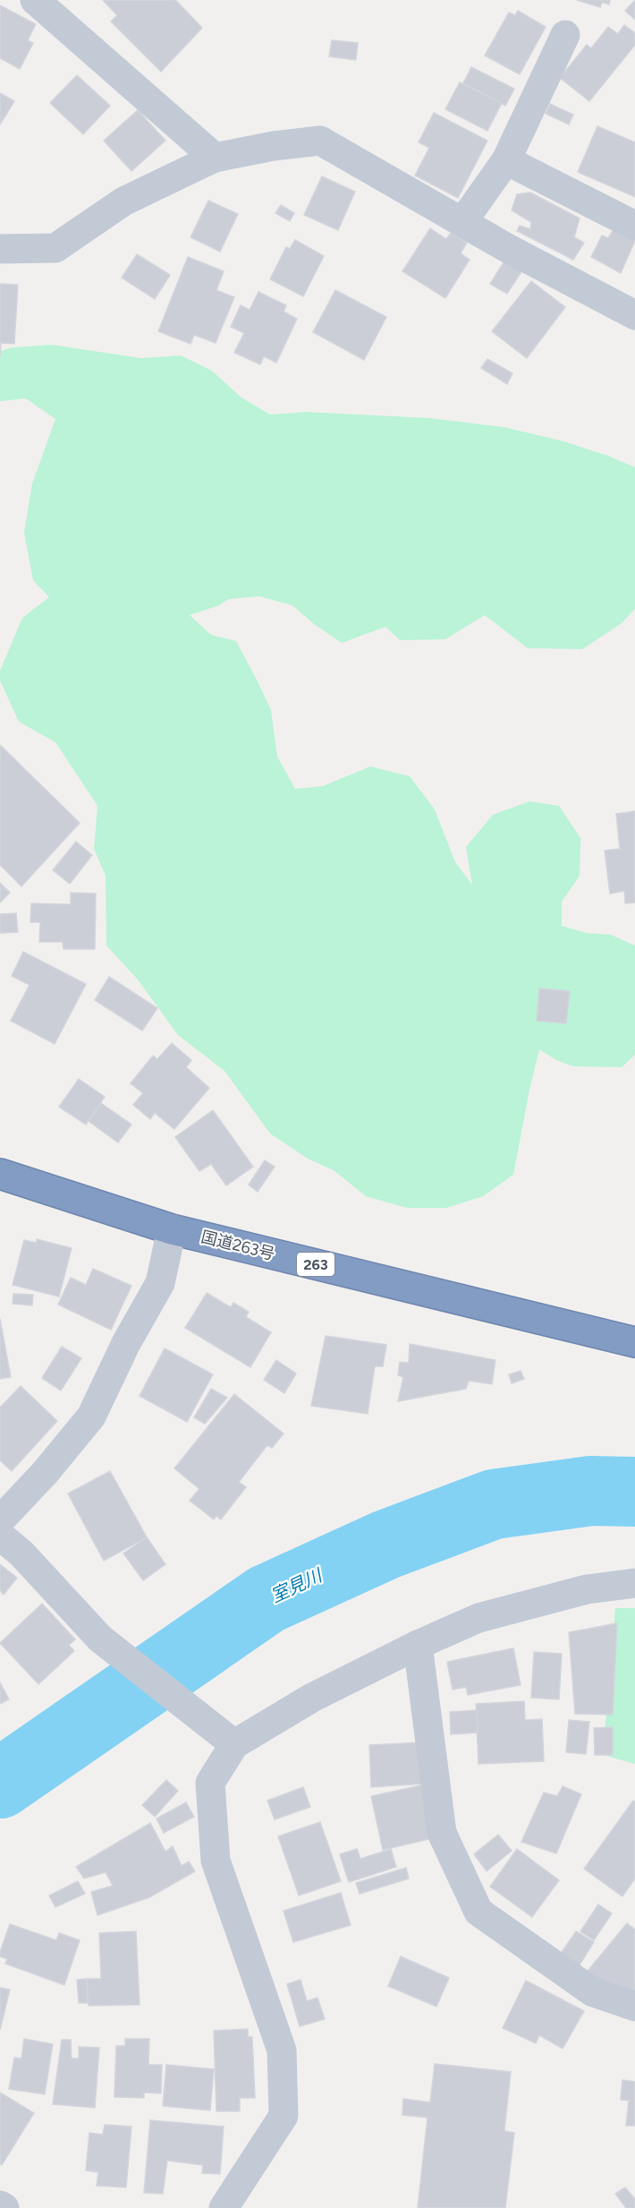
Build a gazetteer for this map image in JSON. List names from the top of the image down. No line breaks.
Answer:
{"streets":{"highway":["国道263号","263"]},"water":["室見川"]}
